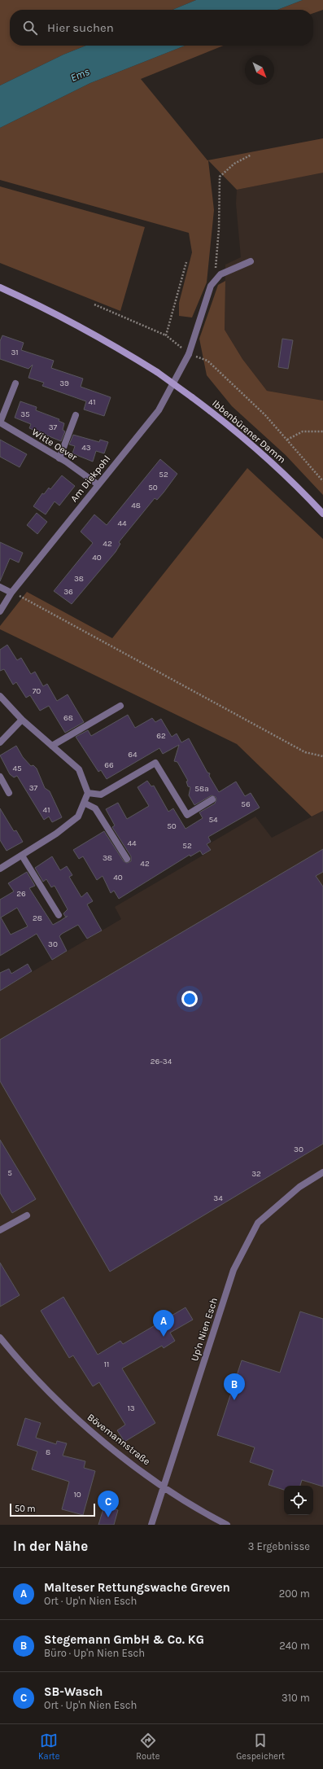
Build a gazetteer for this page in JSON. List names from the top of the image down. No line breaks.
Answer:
{"streets":{"main road":["Ibbenbürener Damm"],"street":["Witte Oever","Am Diekpohl","Up'n Nien Esch","Bövemannstraße"]},"crossings":[["Witte Oever","Am Diekpohl"],["Up'n Nien Esch","Bövemannstraße"]],"water":["Ems"],"house_numbers":["31","39","41","35","37","43","52","50","48","44","42","40","38","36","70","68","62","64","66","45","37","58a","56","41","54","50","44","52","38","42","40","26","28","30","26-34","30","5","32","34","11","13","8","10"],"scale_bar":"50 m","north":"bottom right","page":{"search":"Hier suchen","pins":["A","B","C"],"scale":"50 m","heading":["In der Nähe","3 Ergebnisse"],"list":[{"mark":"A","name":"Malteser Rettungswache Greven","note":"Ort · Up'n Nien Esch","value":"200 m"},{"mark":"B","name":"Stegemann GmbH & Co. KG","note":"Büro · Up'n Nien Esch","value":"240 m"},{"mark":"C","name":"SB-Wasch","note":"Ort · Up'n Nien Esch","value":"310 m"}],"nav":["Karte","Route","Gespeichert"]}}
